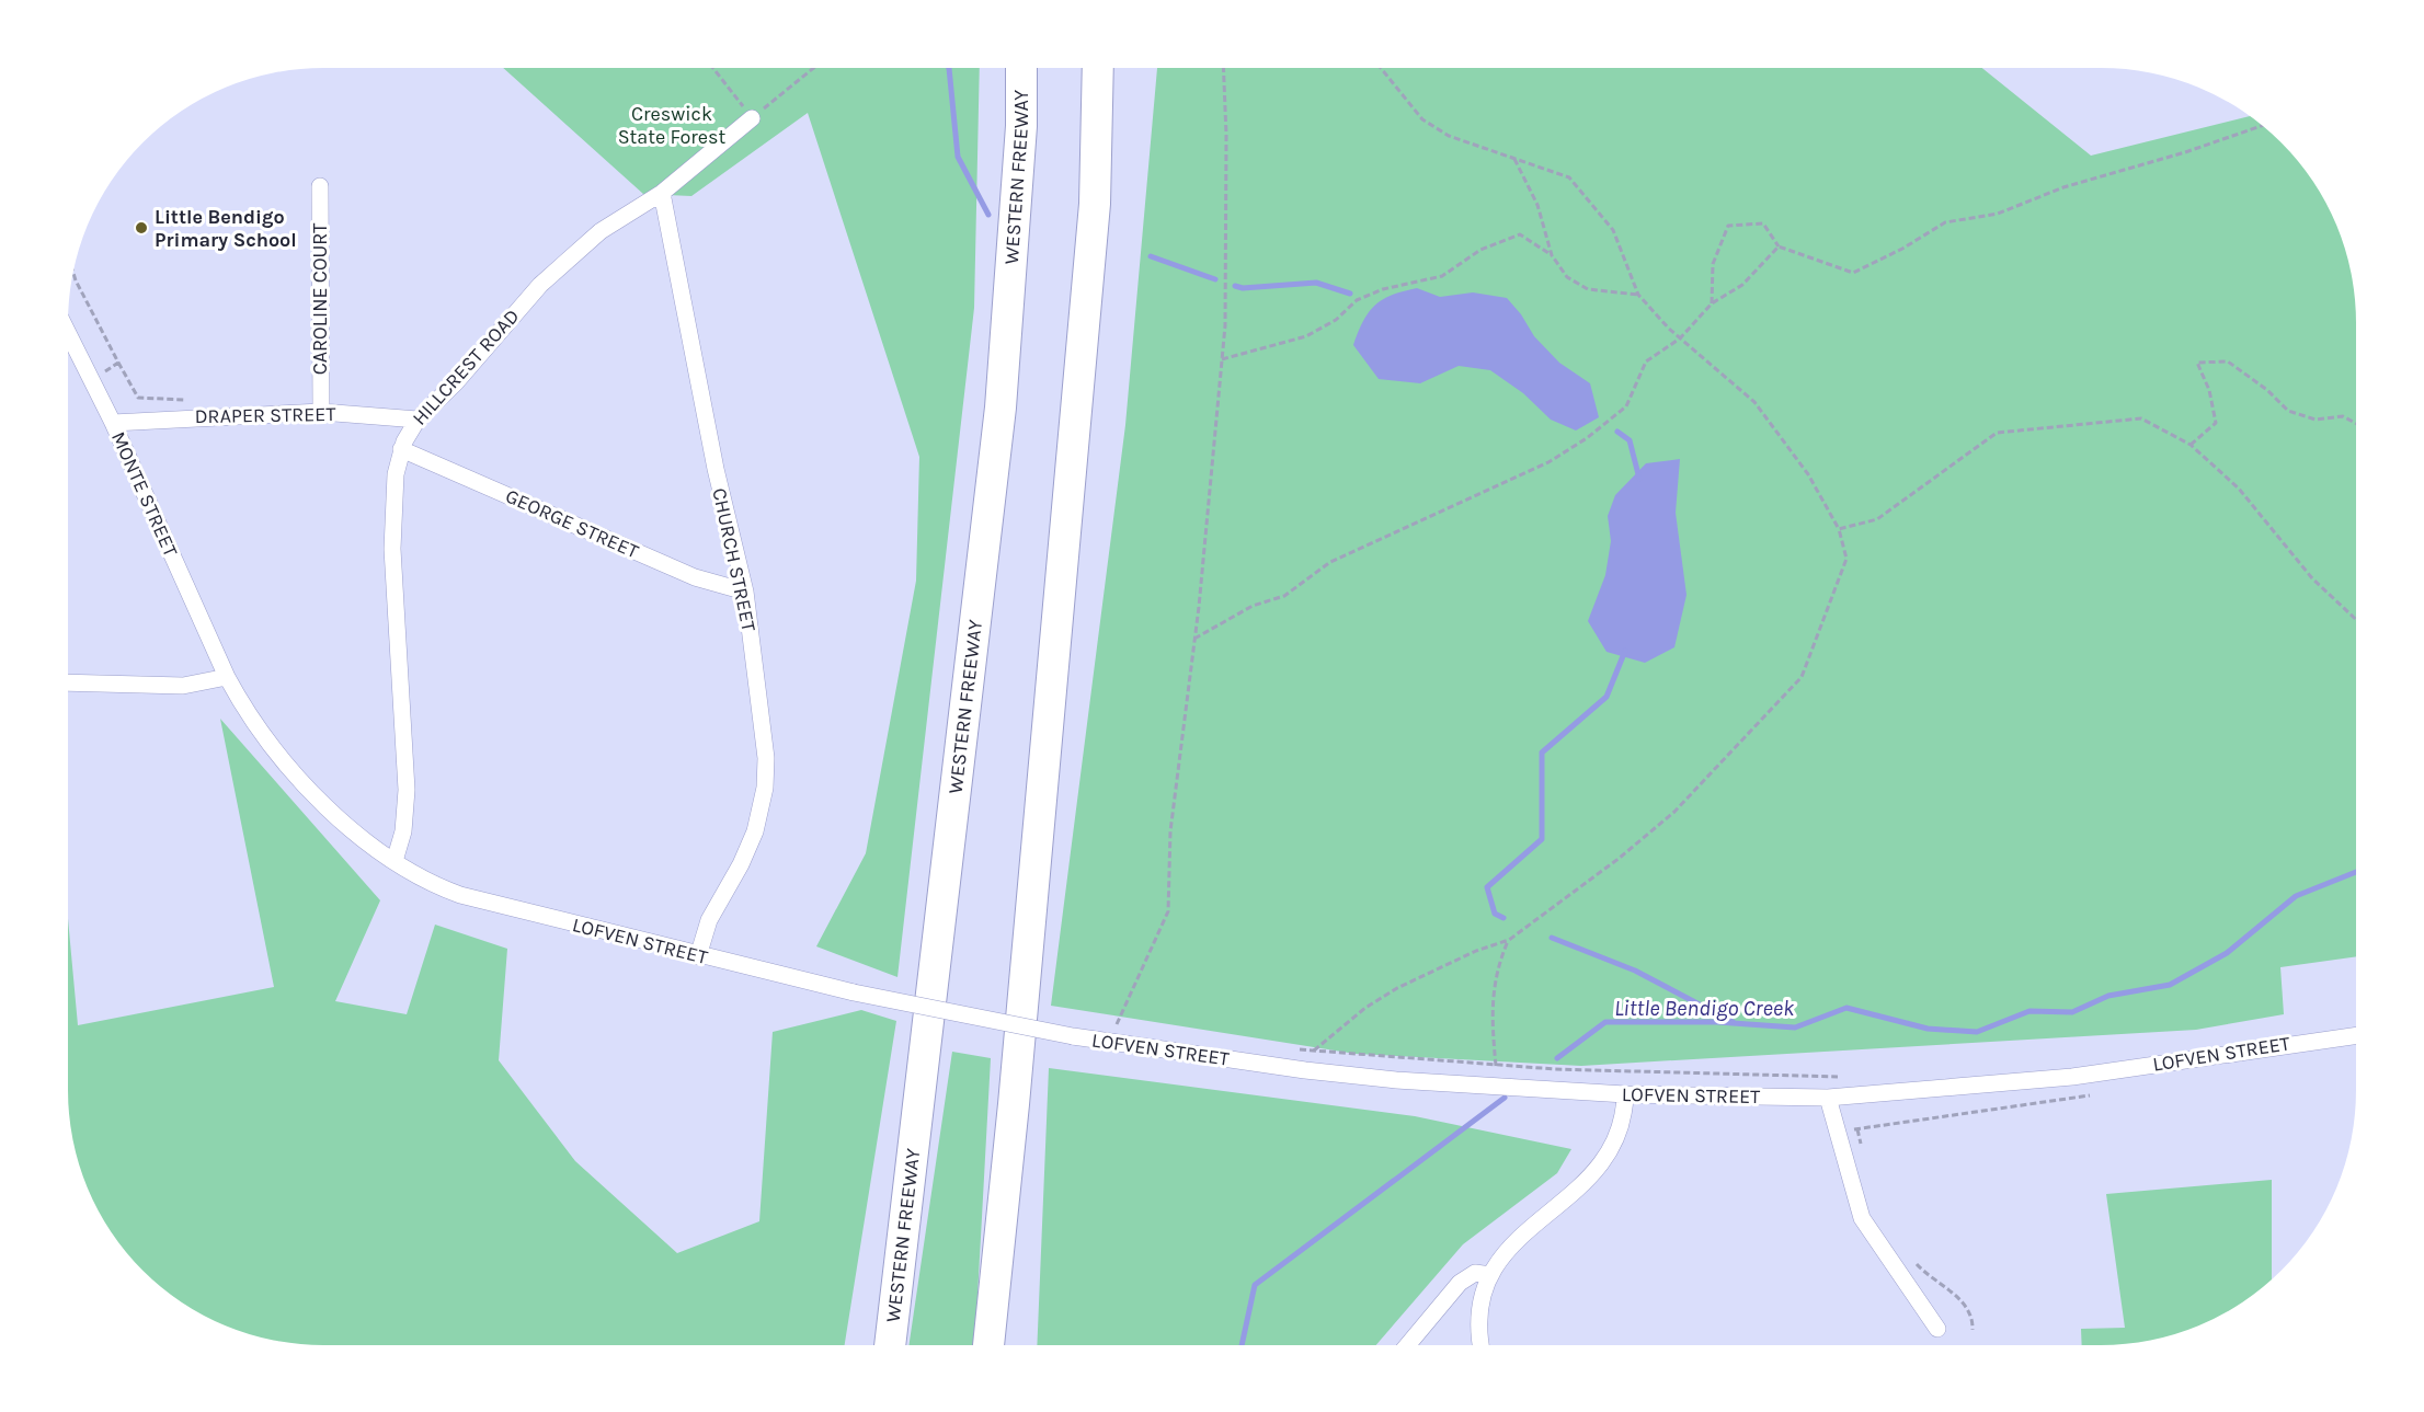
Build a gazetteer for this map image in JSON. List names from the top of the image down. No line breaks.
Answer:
{"streets":{"highway":["WESTERN FREEWAY"],"street":["CAROLINE COURT","HILLCREST ROAD","DRAPER STREET","MONTE STREET","GEORGE STREET","CHURCH STREET","LOFVEN STREET"]},"crossings":[["CAROLINE COURT","DRAPER STREET"],["HILLCREST ROAD","DRAPER STREET"],["HILLCREST ROAD","GEORGE STREET"],["HILLCREST ROAD","CHURCH STREET"],["HILLCREST ROAD","LOFVEN STREET"],["DRAPER STREET","MONTE STREET"],["MONTE STREET","LOFVEN STREET"],["GEORGE STREET","CHURCH STREET"],["CHURCH STREET","LOFVEN STREET"]],"water":["Little Bendigo Creek"],"parks":["Creswick State Forest"],"places":["Little Bendigo Primary School"]}
